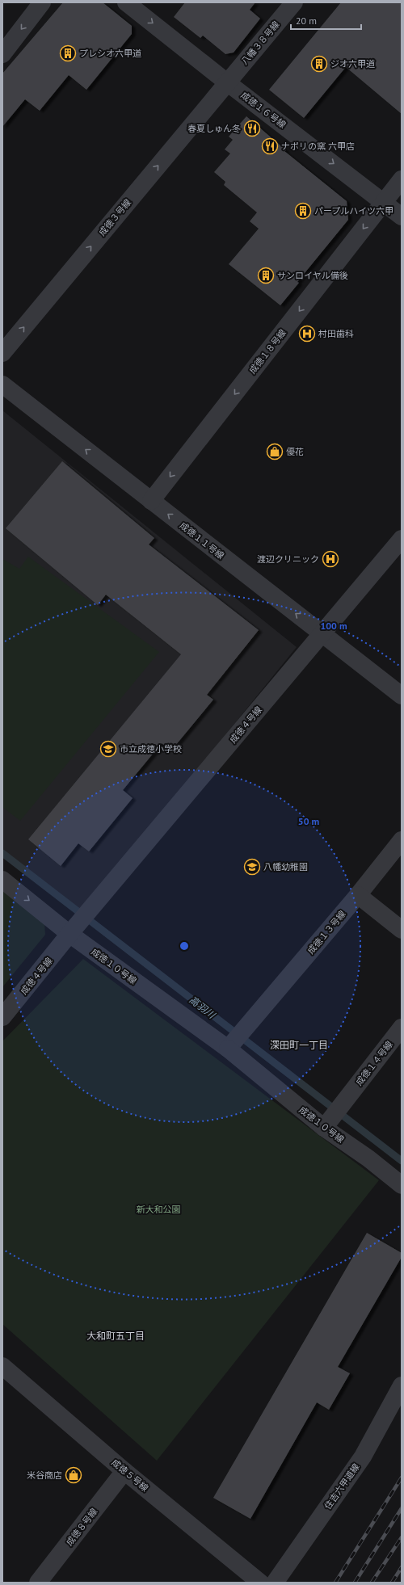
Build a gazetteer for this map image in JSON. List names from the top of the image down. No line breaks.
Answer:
{"streets":{"street":["八幡３８号線","成徳１６号線","成徳３号線","成徳１８号線","成徳１１号線","成徳４号線","成徳１３号線","成徳１０号線","成徳１４号線","成徳５号線","住吉六甲道線","成徳８号線"]},"crossings":[["八幡３８号線","成徳１６号線"],["八幡３８号線","成徳３号線"],["成徳１６号線","成徳３号線"],["成徳１６号線","成徳１８号線"],["成徳１８号線","成徳１１号線"],["成徳１１号線","成徳４号線"],["成徳４号線","成徳１０号線"],["成徳１３号線","成徳１０号線"],["成徳１０号線","成徳１４号線"],["成徳５号線","成徳８号線"]],"one_way":["成徳１６号線","成徳３号線","成徳１８号線","成徳１１号線"],"districts":["深田町一丁目","大和町五丁目"],"water":["高羽川"],"parks":["新大和公園"],"places":{"building":["プレシオ六甲道","ジオ六甲道","パープルハイツ六甲","サンロイヤル備後"],"restaurant":["春夏しゅん冬","ナポリの窯 六甲店"],"hospital":["村田歯科","渡辺クリニック"],"shop":["優花","米谷商店"],"school or university":["市立成徳小学校","八幡幼稚園"]},"scale_bar":"20 m","rings":["100 m","50 m"]}
